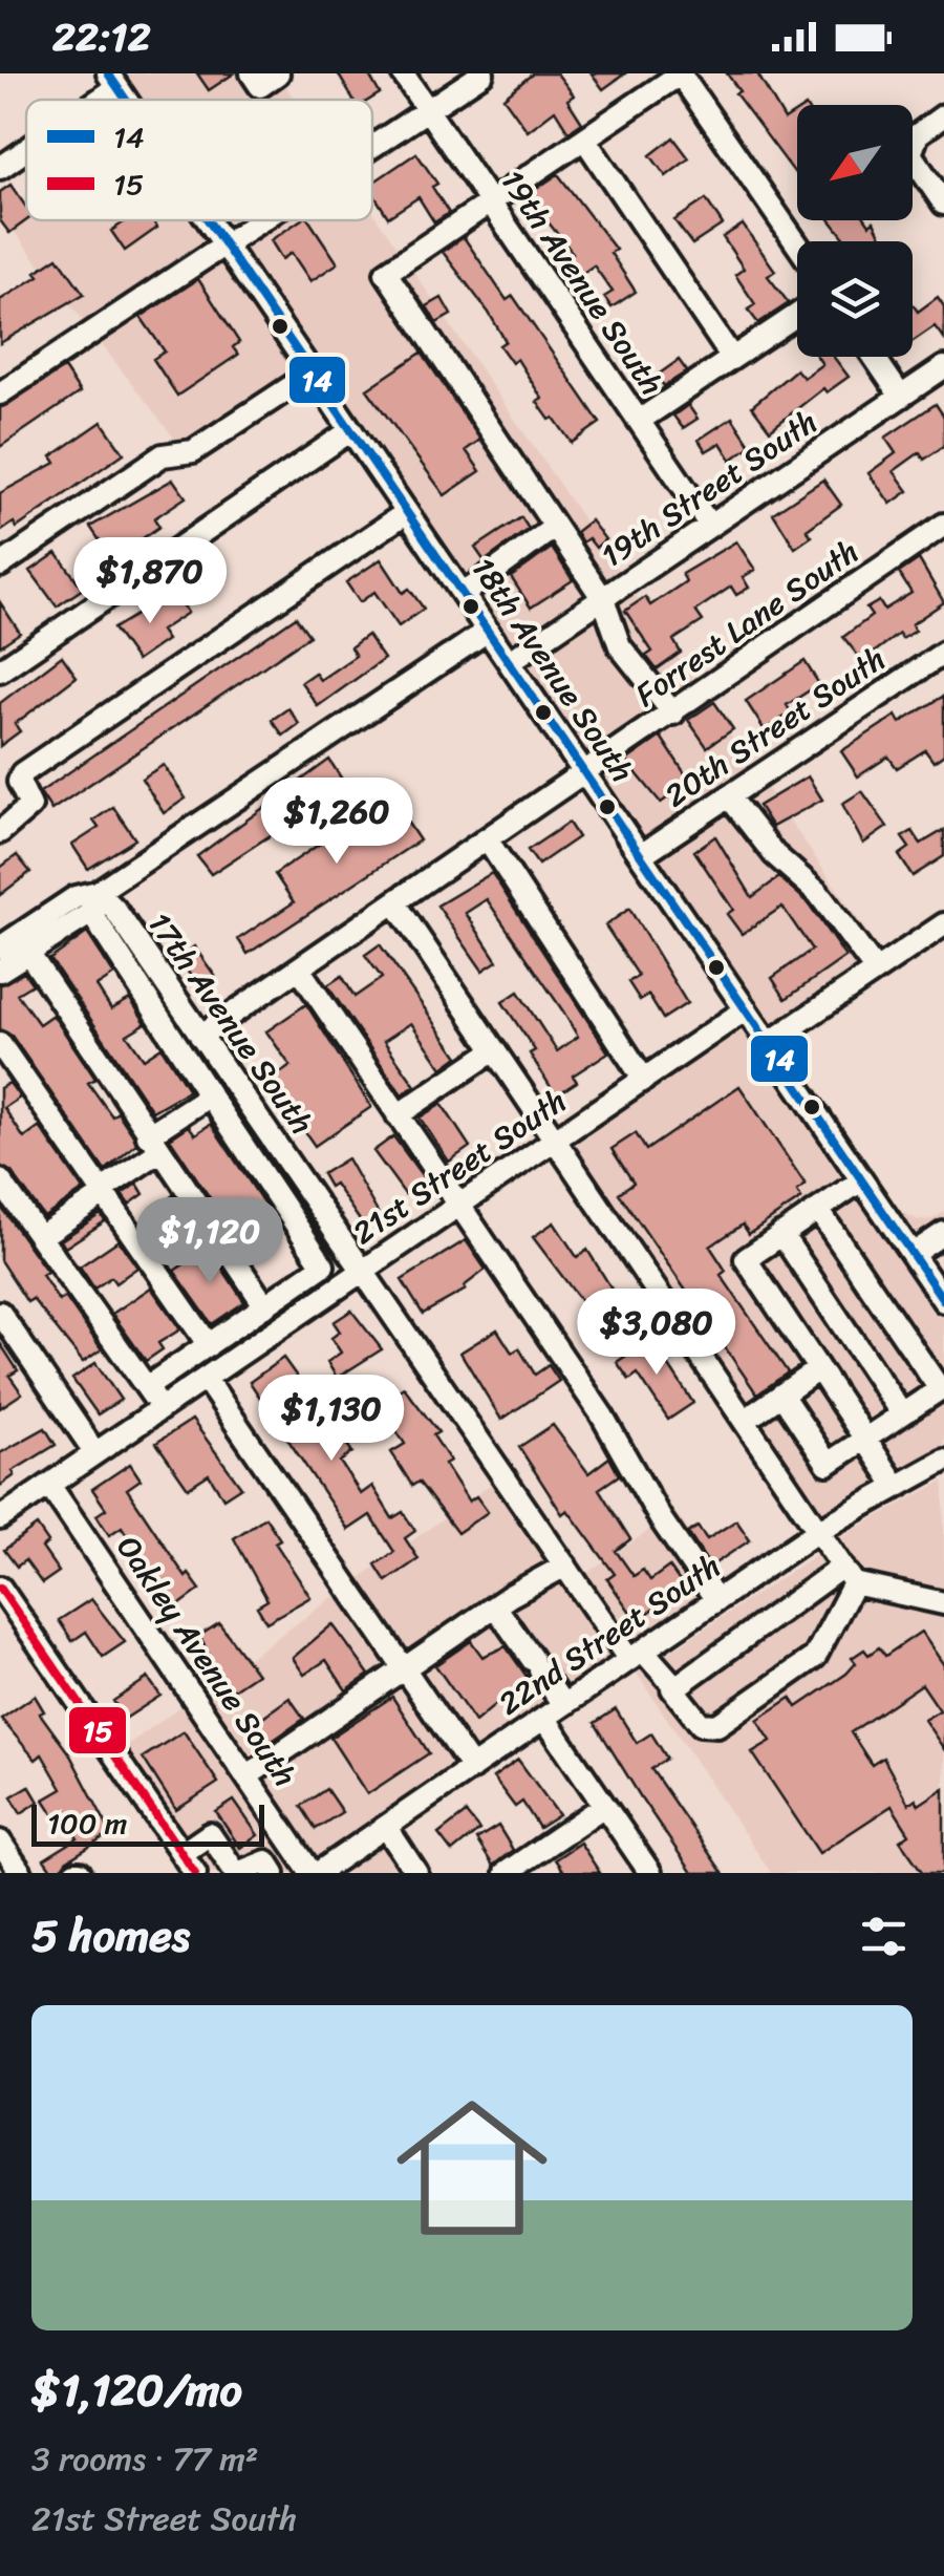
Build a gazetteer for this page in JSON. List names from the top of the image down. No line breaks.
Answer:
{"streets":{"street":["19th Avenue South","19th Street South","Forrest Lane South","18th Avenue South","20th Street South","17th Avenue South","21st Street South","22nd Street South","Oakley Avenue South"]},"crossings":[["19th Avenue South","19th Street South"],["19th Street South","18th Avenue South"],["Forrest Lane South","18th Avenue South"],["18th Avenue South","20th Street South"],["18th Avenue South","21st Street South"],["17th Avenue South","21st Street South"],["17th Avenue South","22nd Street South"],["21st Street South","Oakley Avenue South"],["22nd Street South","Oakley Avenue South"]],"lines":["transit line 14","transit line 15"],"legend":["14","15"],"scale_bar":"100 m","north":"bottom left","page":{"status":"22:12","price":["$1,870","$1,260","$1,120","$3,080","$1,130"],"scale":"100 m","heading":"5 homes","list":[{"name":"$1,120/mo","note":"3 rooms · 77 m² · 21st Street South"}]}}
